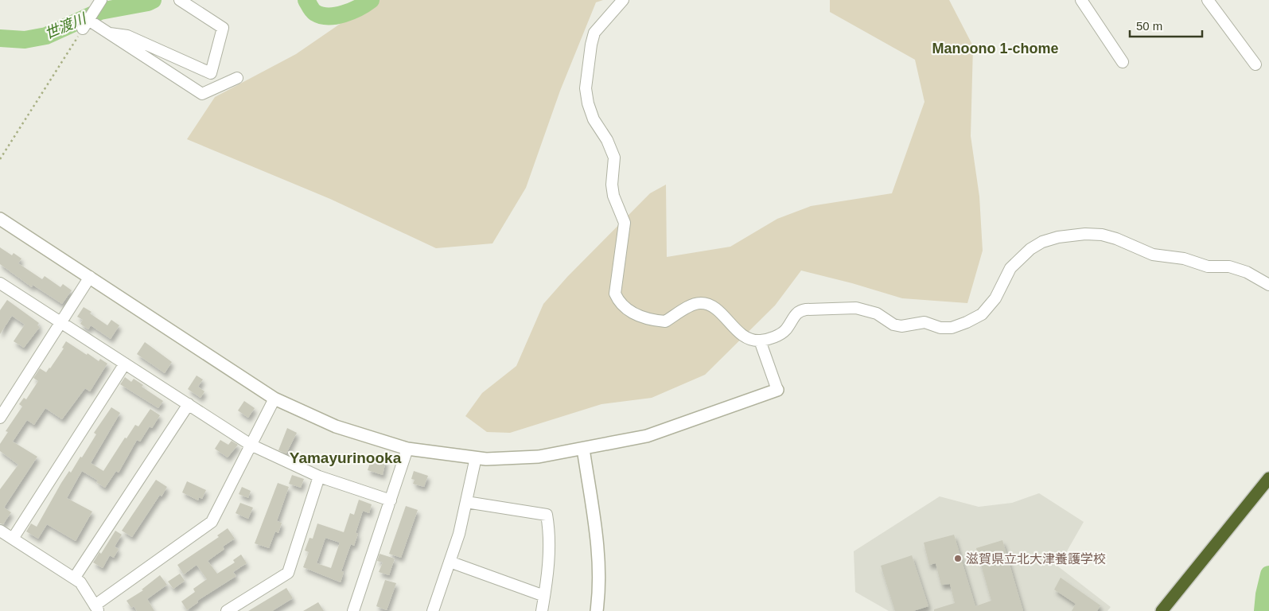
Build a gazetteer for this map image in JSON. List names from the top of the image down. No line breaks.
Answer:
{"districts":["Manoono 1-chome","Yamayurinooka"],"water":["世渡川"],"places":["滋賀県立北大津養護学校"],"scale_bar":"50 m"}
